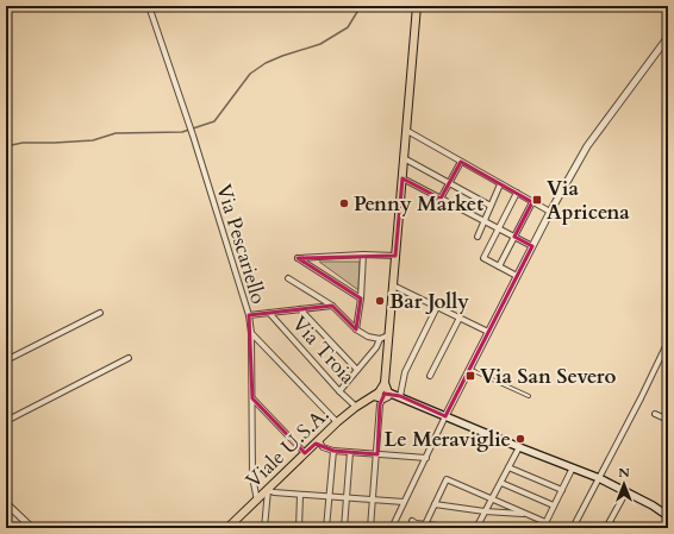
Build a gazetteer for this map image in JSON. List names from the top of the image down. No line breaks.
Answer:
{"streets":{"main road":["Viale U.S.A."],"street":["Via Pescariello","Via Troia"]},"crossings":[["Via Pescariello","Viale U.S.A."],["Via Troia","Viale U.S.A."]],"places":{"transit":["Via Apricena","Via San Severo"],"other":["Penny Market","Bar Jolly","Le Meraviglie"]},"north":"top"}
